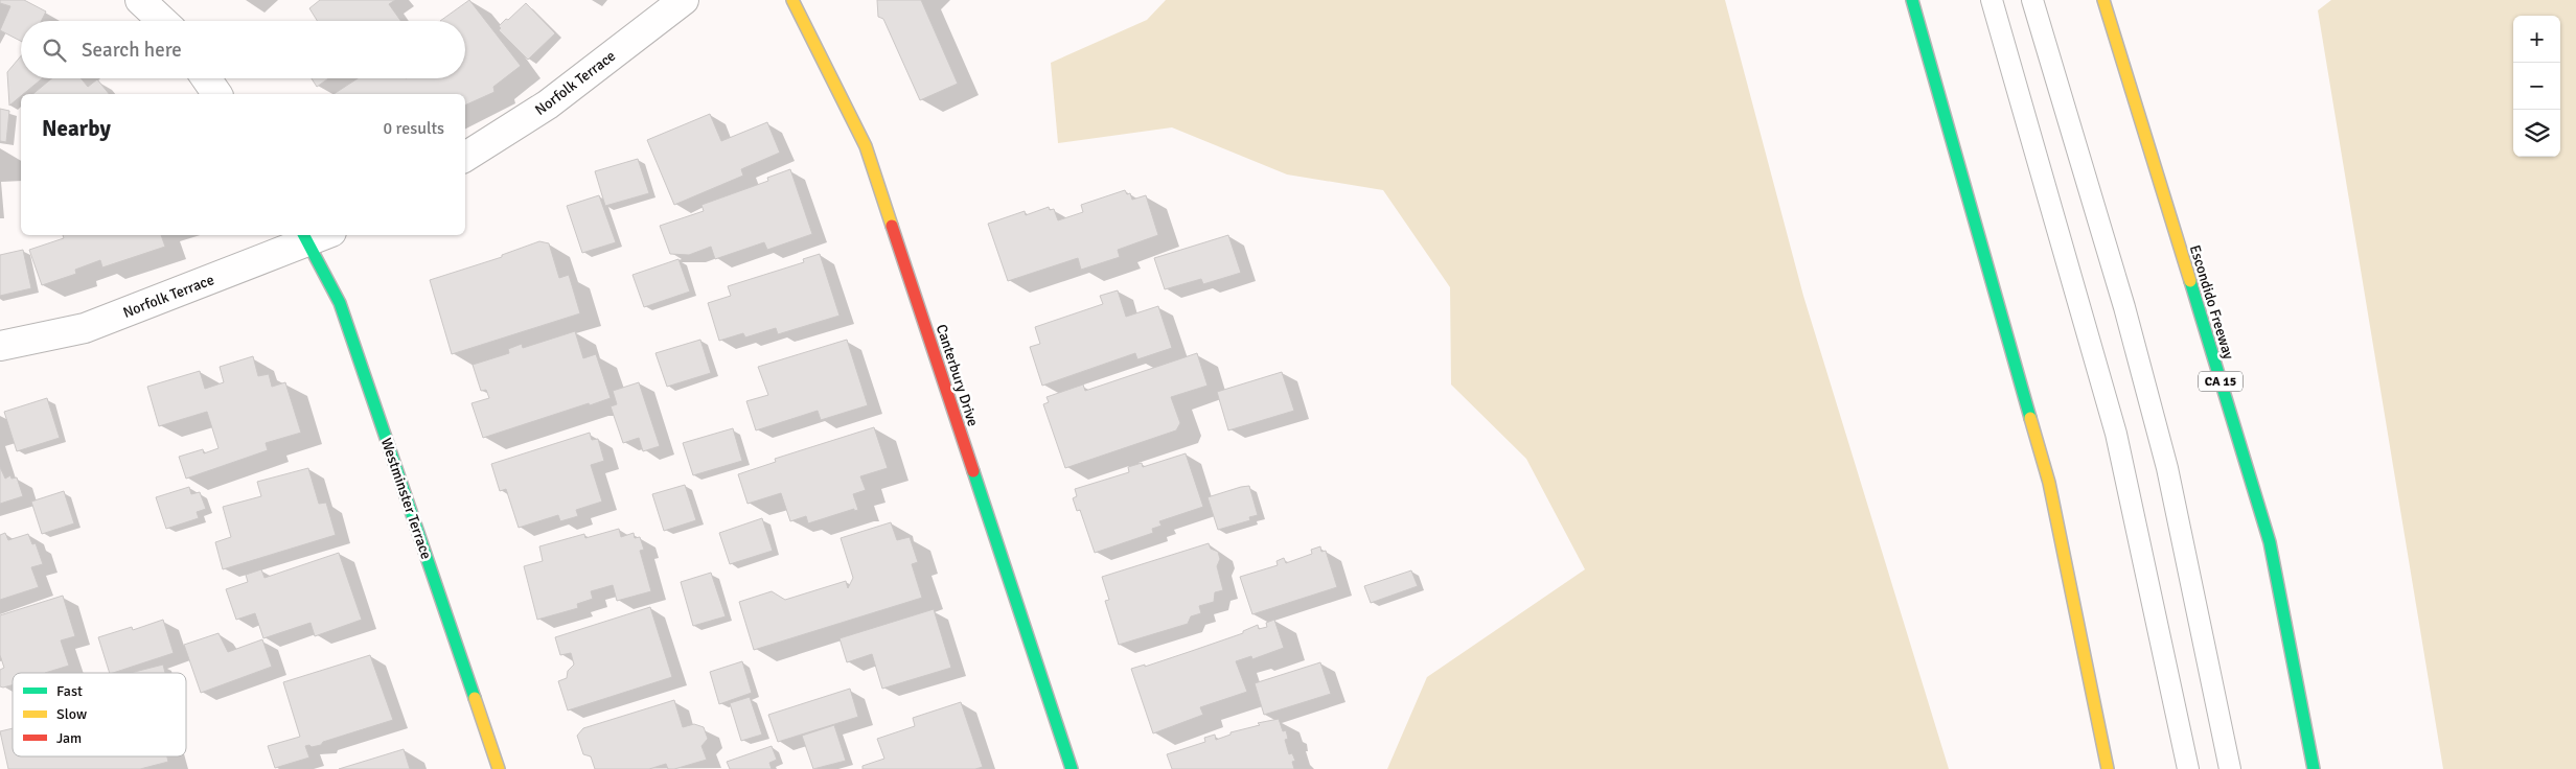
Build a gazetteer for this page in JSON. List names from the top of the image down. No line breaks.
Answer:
{"streets":{"main road":["Escondido Freeway","Canterbury Drive","CA 15","Westminster Terrace"],"street":["Norfolk Terrace"]},"crossings":[["Norfolk Terrace","Westminster Terrace"]],"legend":["Fast","Slow","Jam"],"page":{"map_buttons":["+","−"],"search":"Search here","heading":["Nearby","0 results"]}}
